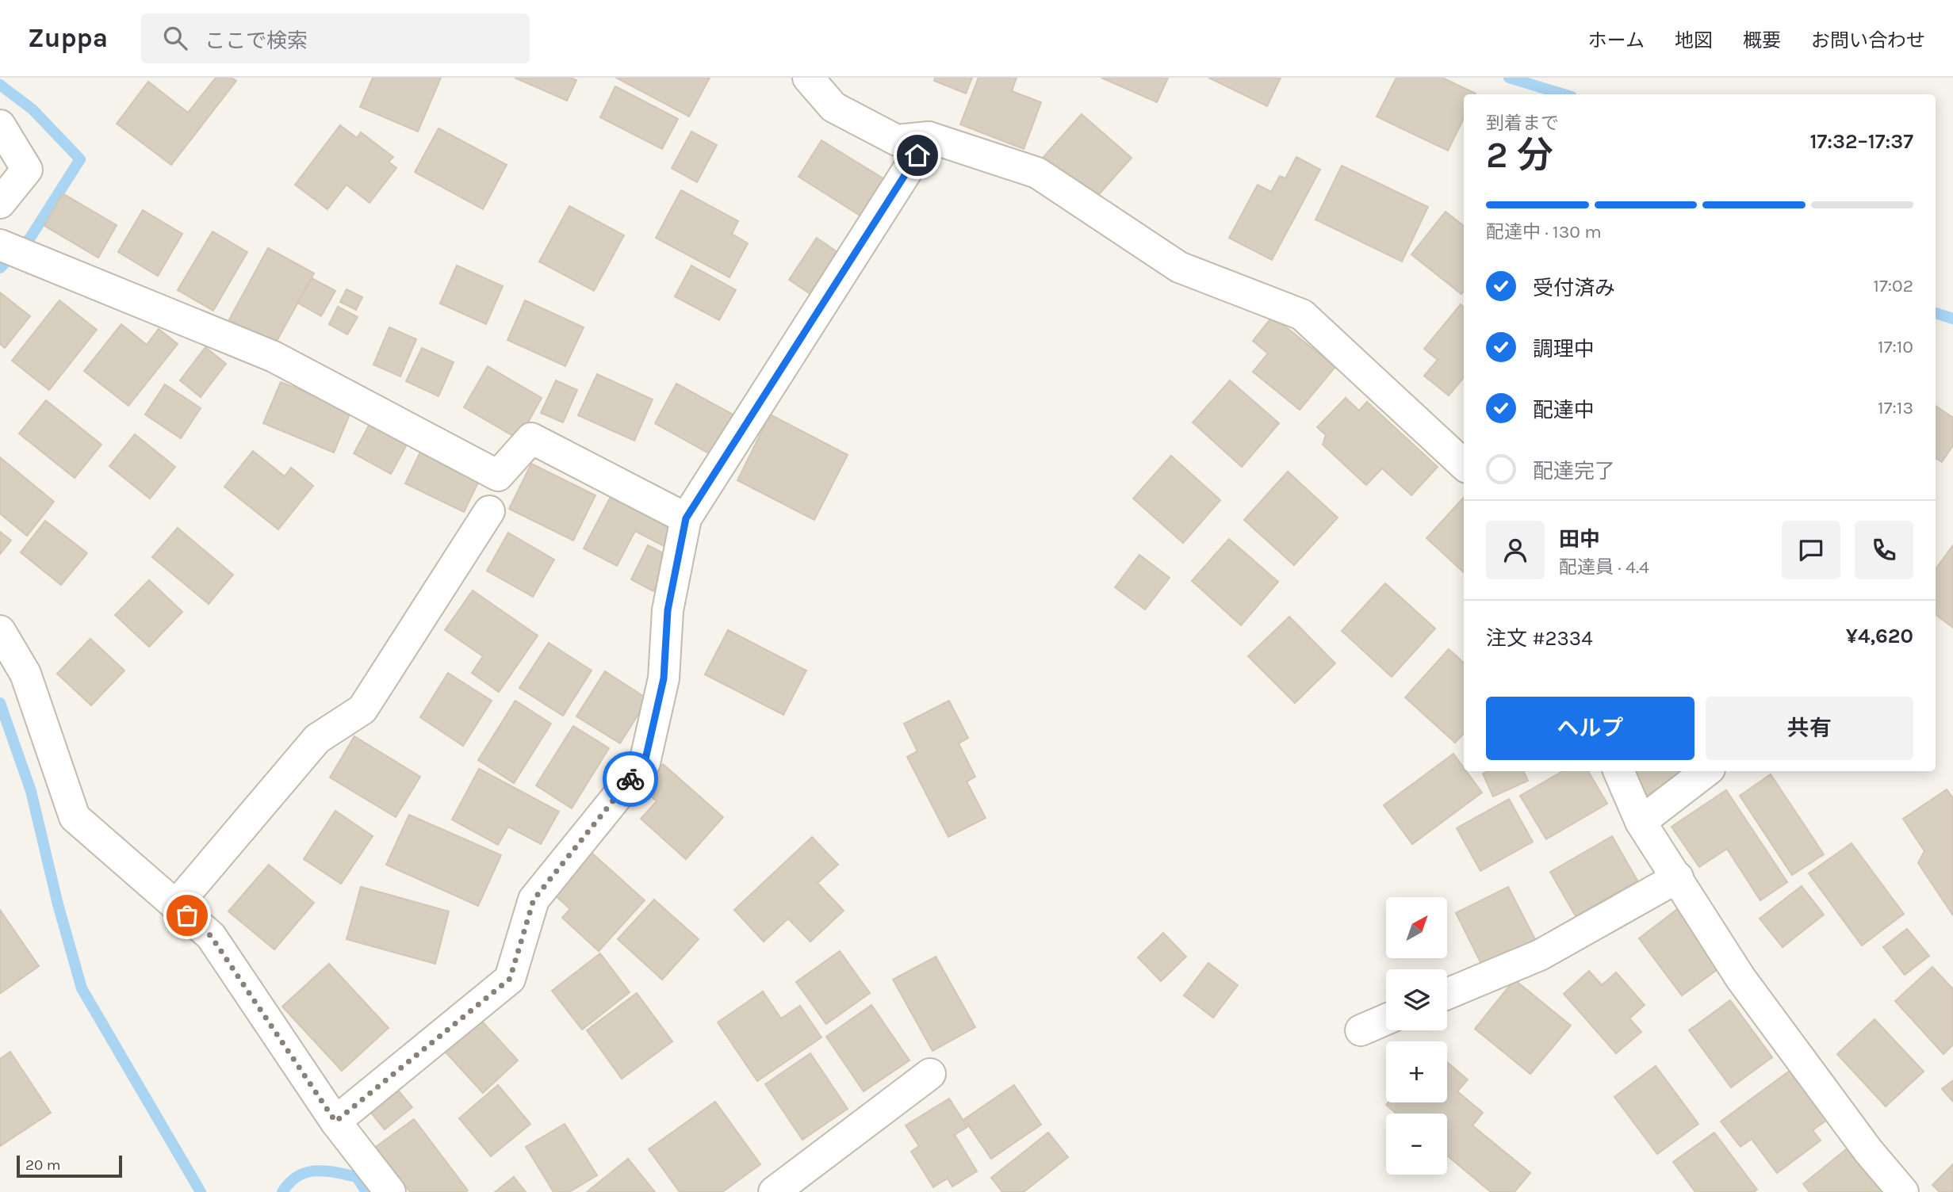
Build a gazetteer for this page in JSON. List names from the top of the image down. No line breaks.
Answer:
{"scale_bar":"20 m","north":"top right","page":{"header":"Zuppa","search":"ここで検索","nav":["ホーム","地図","概要","お問い合わせ"],"heading":["2 分","到着まで","17:32–17:37"],"panel":["田中","配達員 · 4.4","注文 #2334","¥4,620"],"bar":"配達中 · 130 m","list":[["受付済み","17:02"],["調理中","17:10"],["配達中","17:13"],"配達完了"],"buttons":["ヘルプ","共有"],"map_buttons":["+","−"],"scale":"20 m"}}
